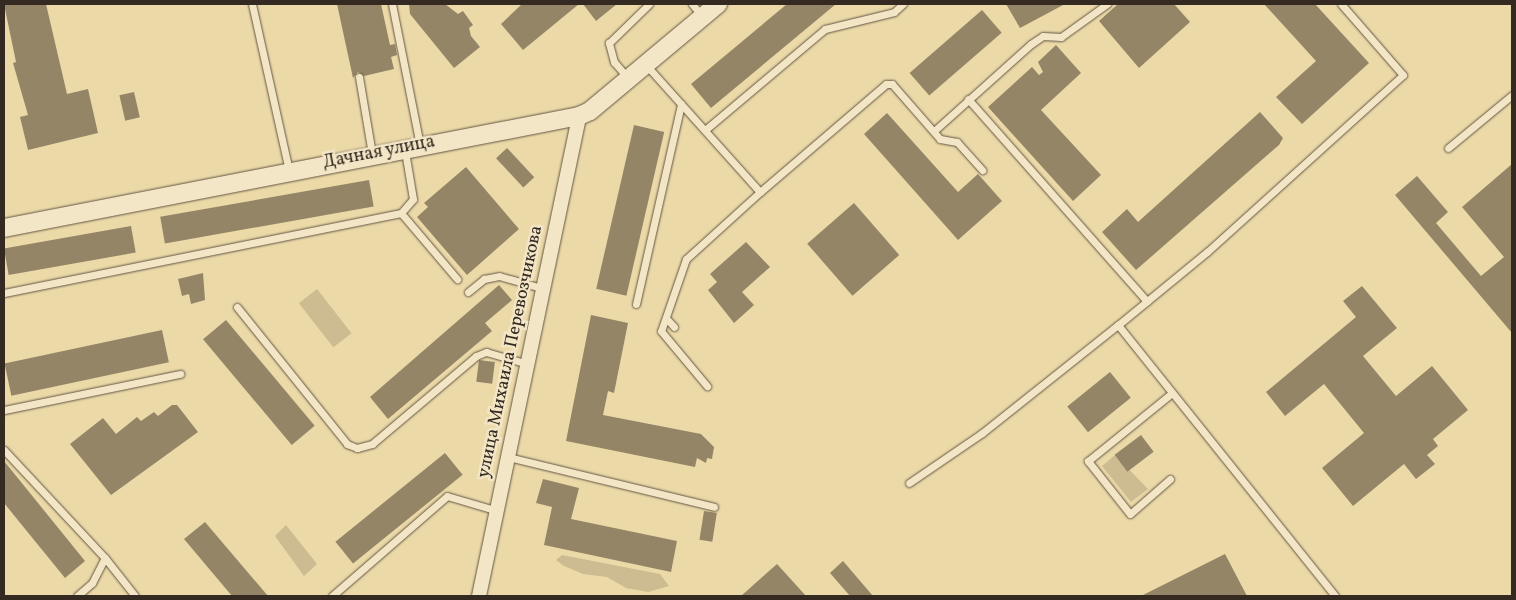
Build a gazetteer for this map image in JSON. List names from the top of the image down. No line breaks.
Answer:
{"streets":{"street":["Дачная улица","улица Михаила Перевозчикова"]},"crossings":[["Дачная улица","улица Михаила Перевозчикова"]]}
